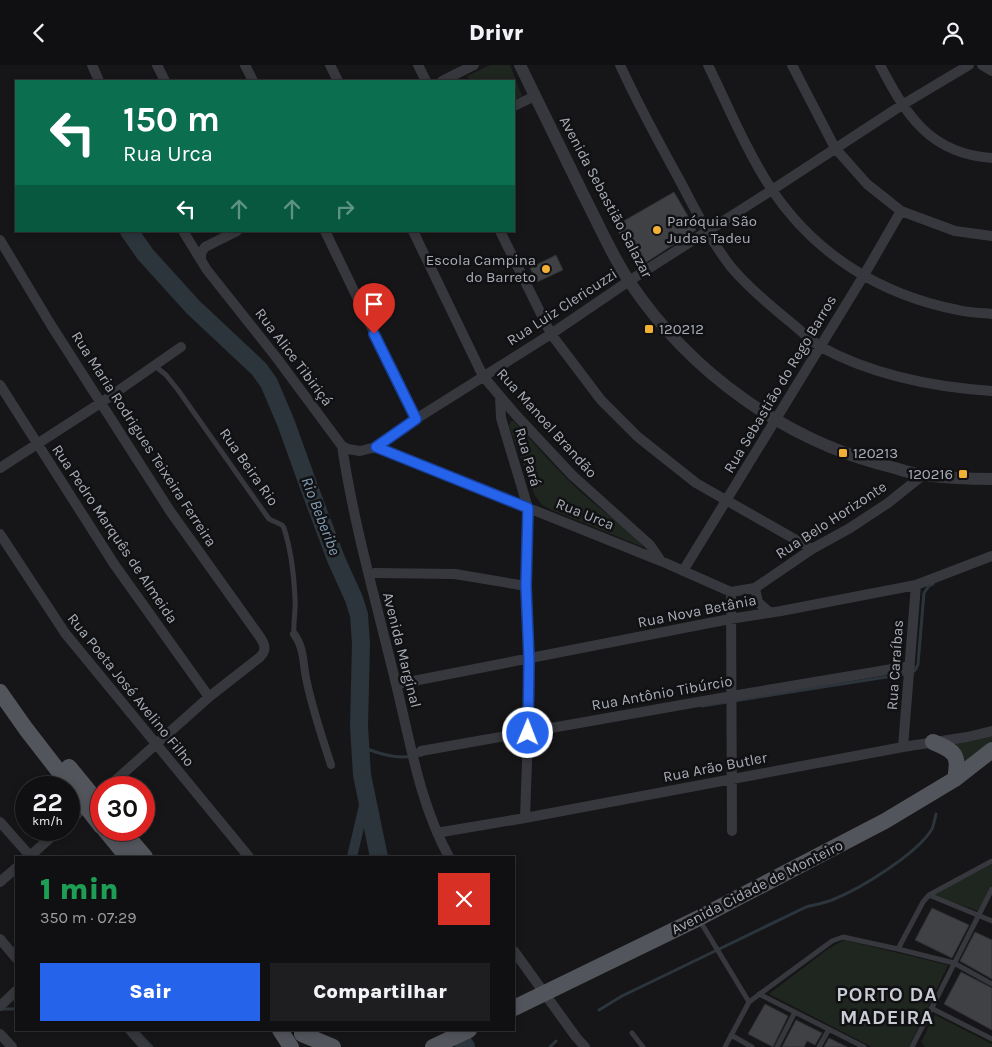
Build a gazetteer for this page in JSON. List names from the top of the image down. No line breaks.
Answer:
{"streets":{"main road":["Avenida Cidade de Monteiro"],"street":["Avenida Sebastião Salazar","Rua Luiz Clericuzzi","Rua Alice Tibiriçá","Rua Sebastião do Rego Barros","Rua Manoel Brandão","Rua Maria Rodrigues Teixeira Ferreira","Rua Pará","Rua Beira Rio","Rua Urca","Rua Belo Horizonte","Rua Pedro Marquês de Almeida","Rua Nova Betânia","Avenida Marginal","Rua Caraíbas","Rua Poeta José Avelino Filho","Rua Antônio Tibúrcio","Rua Arão Butler"]},"crossings":[["Avenida Sebastião Salazar","Rua Luiz Clericuzzi"],["Avenida Sebastião Salazar","Rua Sebastião do Rego Barros"],["Avenida Sebastião Salazar","Rua Belo Horizonte"],["Rua Luiz Clericuzzi","Rua Manoel Brandão"],["Rua Luiz Clericuzzi","Rua Urca"],["Rua Alice Tibiriçá","Avenida Marginal"],["Rua Sebastião do Rego Barros","Rua Urca"],["Rua Manoel Brandão","Rua Pará"],["Rua Manoel Brandão","Rua Urca"],["Rua Maria Rodrigues Teixeira Ferreira","Rua Pedro Marquês de Almeida"],["Rua Pará","Rua Urca"],["Rua Pará","Rua Nova Betânia"],["Rua Pará","Rua Antônio Tibúrcio"],["Rua Pará","Rua Arão Butler"],["Rua Nova Betânia","Rua Caraíbas"],["Rua Caraíbas","Rua Antônio Tibúrcio"],["Rua Caraíbas","Rua Arão Butler"]],"districts":["PORTO DA MADEIRA"],"water":["Rio Beberibe"],"places":{"other":["Paróquia São Judas Tadeu","Escola Campina do Barreto"],"transit":["120212","120213","120216"]},"page":{"header":"Drivr","turn":["150 m","Rua Urca"],"speed":"22 km/h","limit":"30","heading":["1 min","350 m · 07:29"],"buttons":["Sair","Compartilhar"]}}
